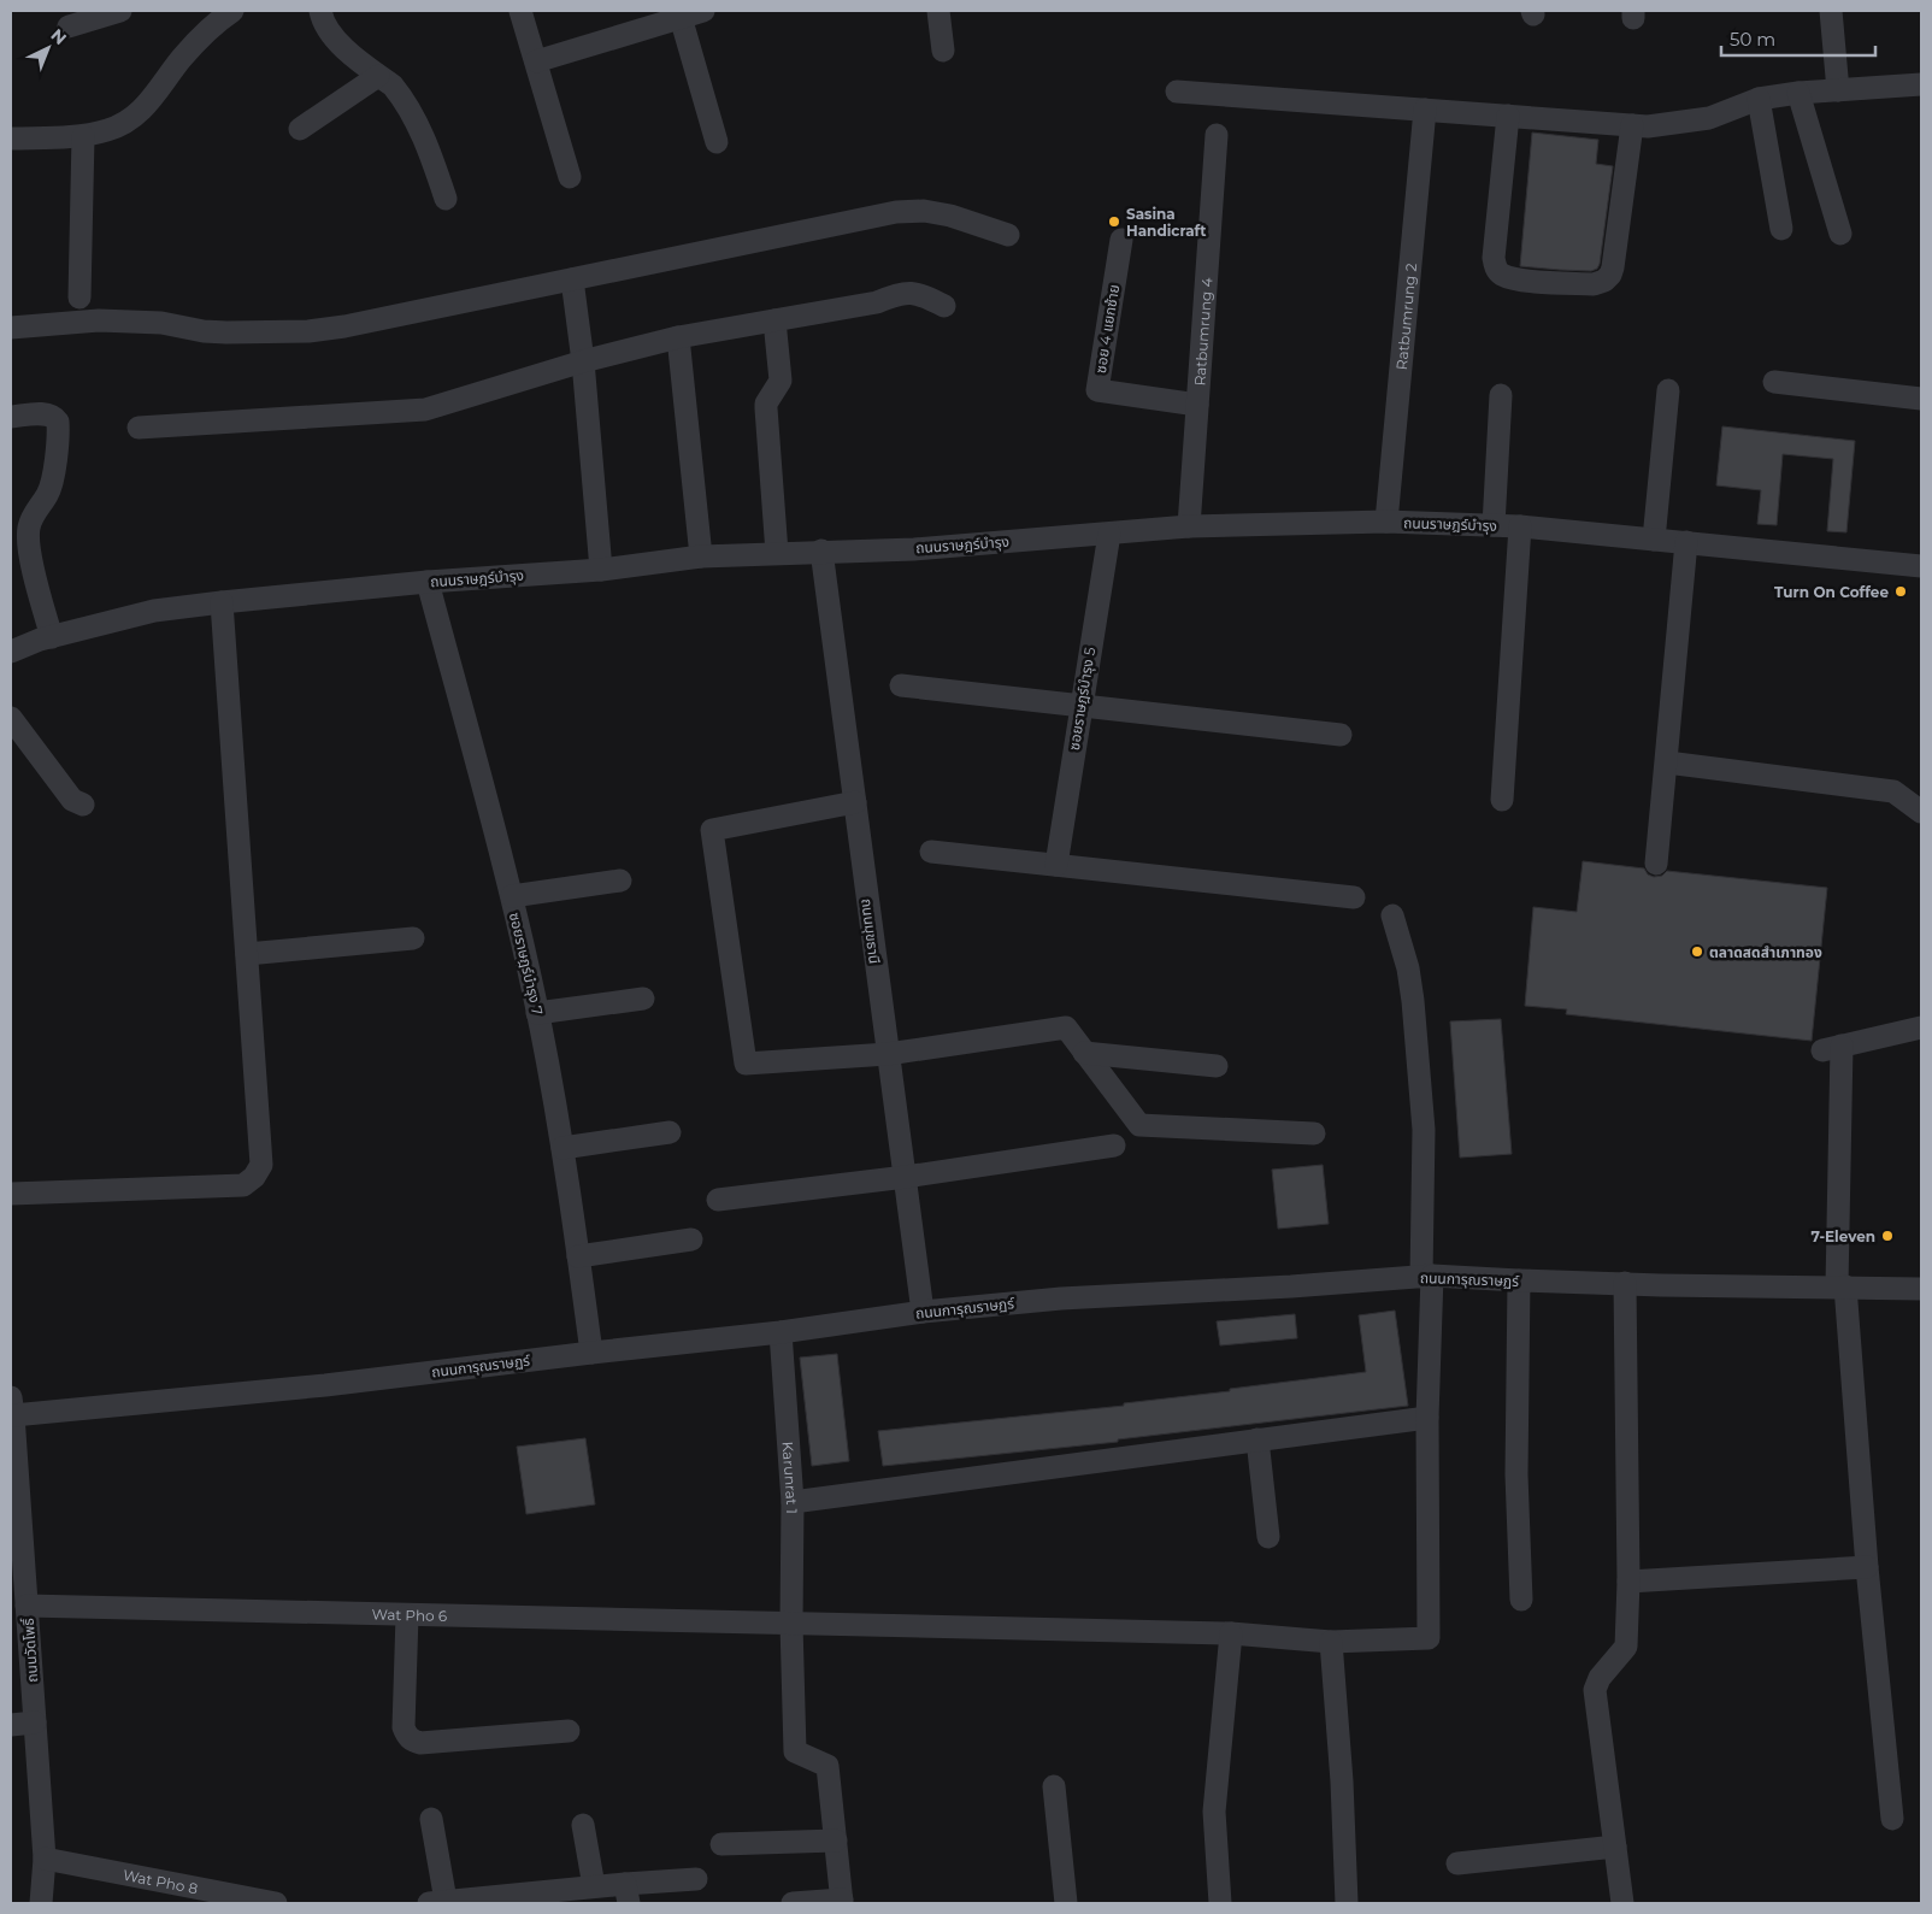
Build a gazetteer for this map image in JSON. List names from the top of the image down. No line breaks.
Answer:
{"streets":{"street":["Ratbumrung 2","ซอย 4 แยกซ้าย","Ratbumrung 4","ถนนราษฎร์บำรุง","ซอยราษฎร์บำรุง 5","ถนนมุขธานี","ซอยราษฎร์บำรุง 7","ถนนการุณราษฏร์","Karunrat 1","Wat Pho 6","ถนนวัดโพธิ์","Wat Pho 8"]},"crossings":[["Ratbumrung 2","ถนนราษฎร์บำรุง"],["ซอย 4 แยกซ้าย","Ratbumrung 4"],["Ratbumrung 4","ถนนราษฎร์บำรุง"],["ถนนราษฎร์บำรุง","ซอยราษฎร์บำรุง 5"],["ถนนราษฎร์บำรุง","ถนนมุขธานี"],["ถนนราษฎร์บำรุง","ซอยราษฎร์บำรุง 7"],["ถนนมุขธานี","ถนนการุณราษฏร์"],["ซอยราษฎร์บำรุง 7","ถนนการุณราษฏร์"],["ถนนการุณราษฏร์","Karunrat 1"],["ถนนการุณราษฏร์","ถนนวัดโพธิ์"],["Karunrat 1","Wat Pho 6"],["Wat Pho 6","ถนนวัดโพธิ์"],["ถนนวัดโพธิ์","Wat Pho 8"]],"places":["Sasina Handicraft","Turn On Coffee","ตลาดสดสำเภาทอง","7-Eleven"],"scale_bar":"50 m","north":"top right"}
